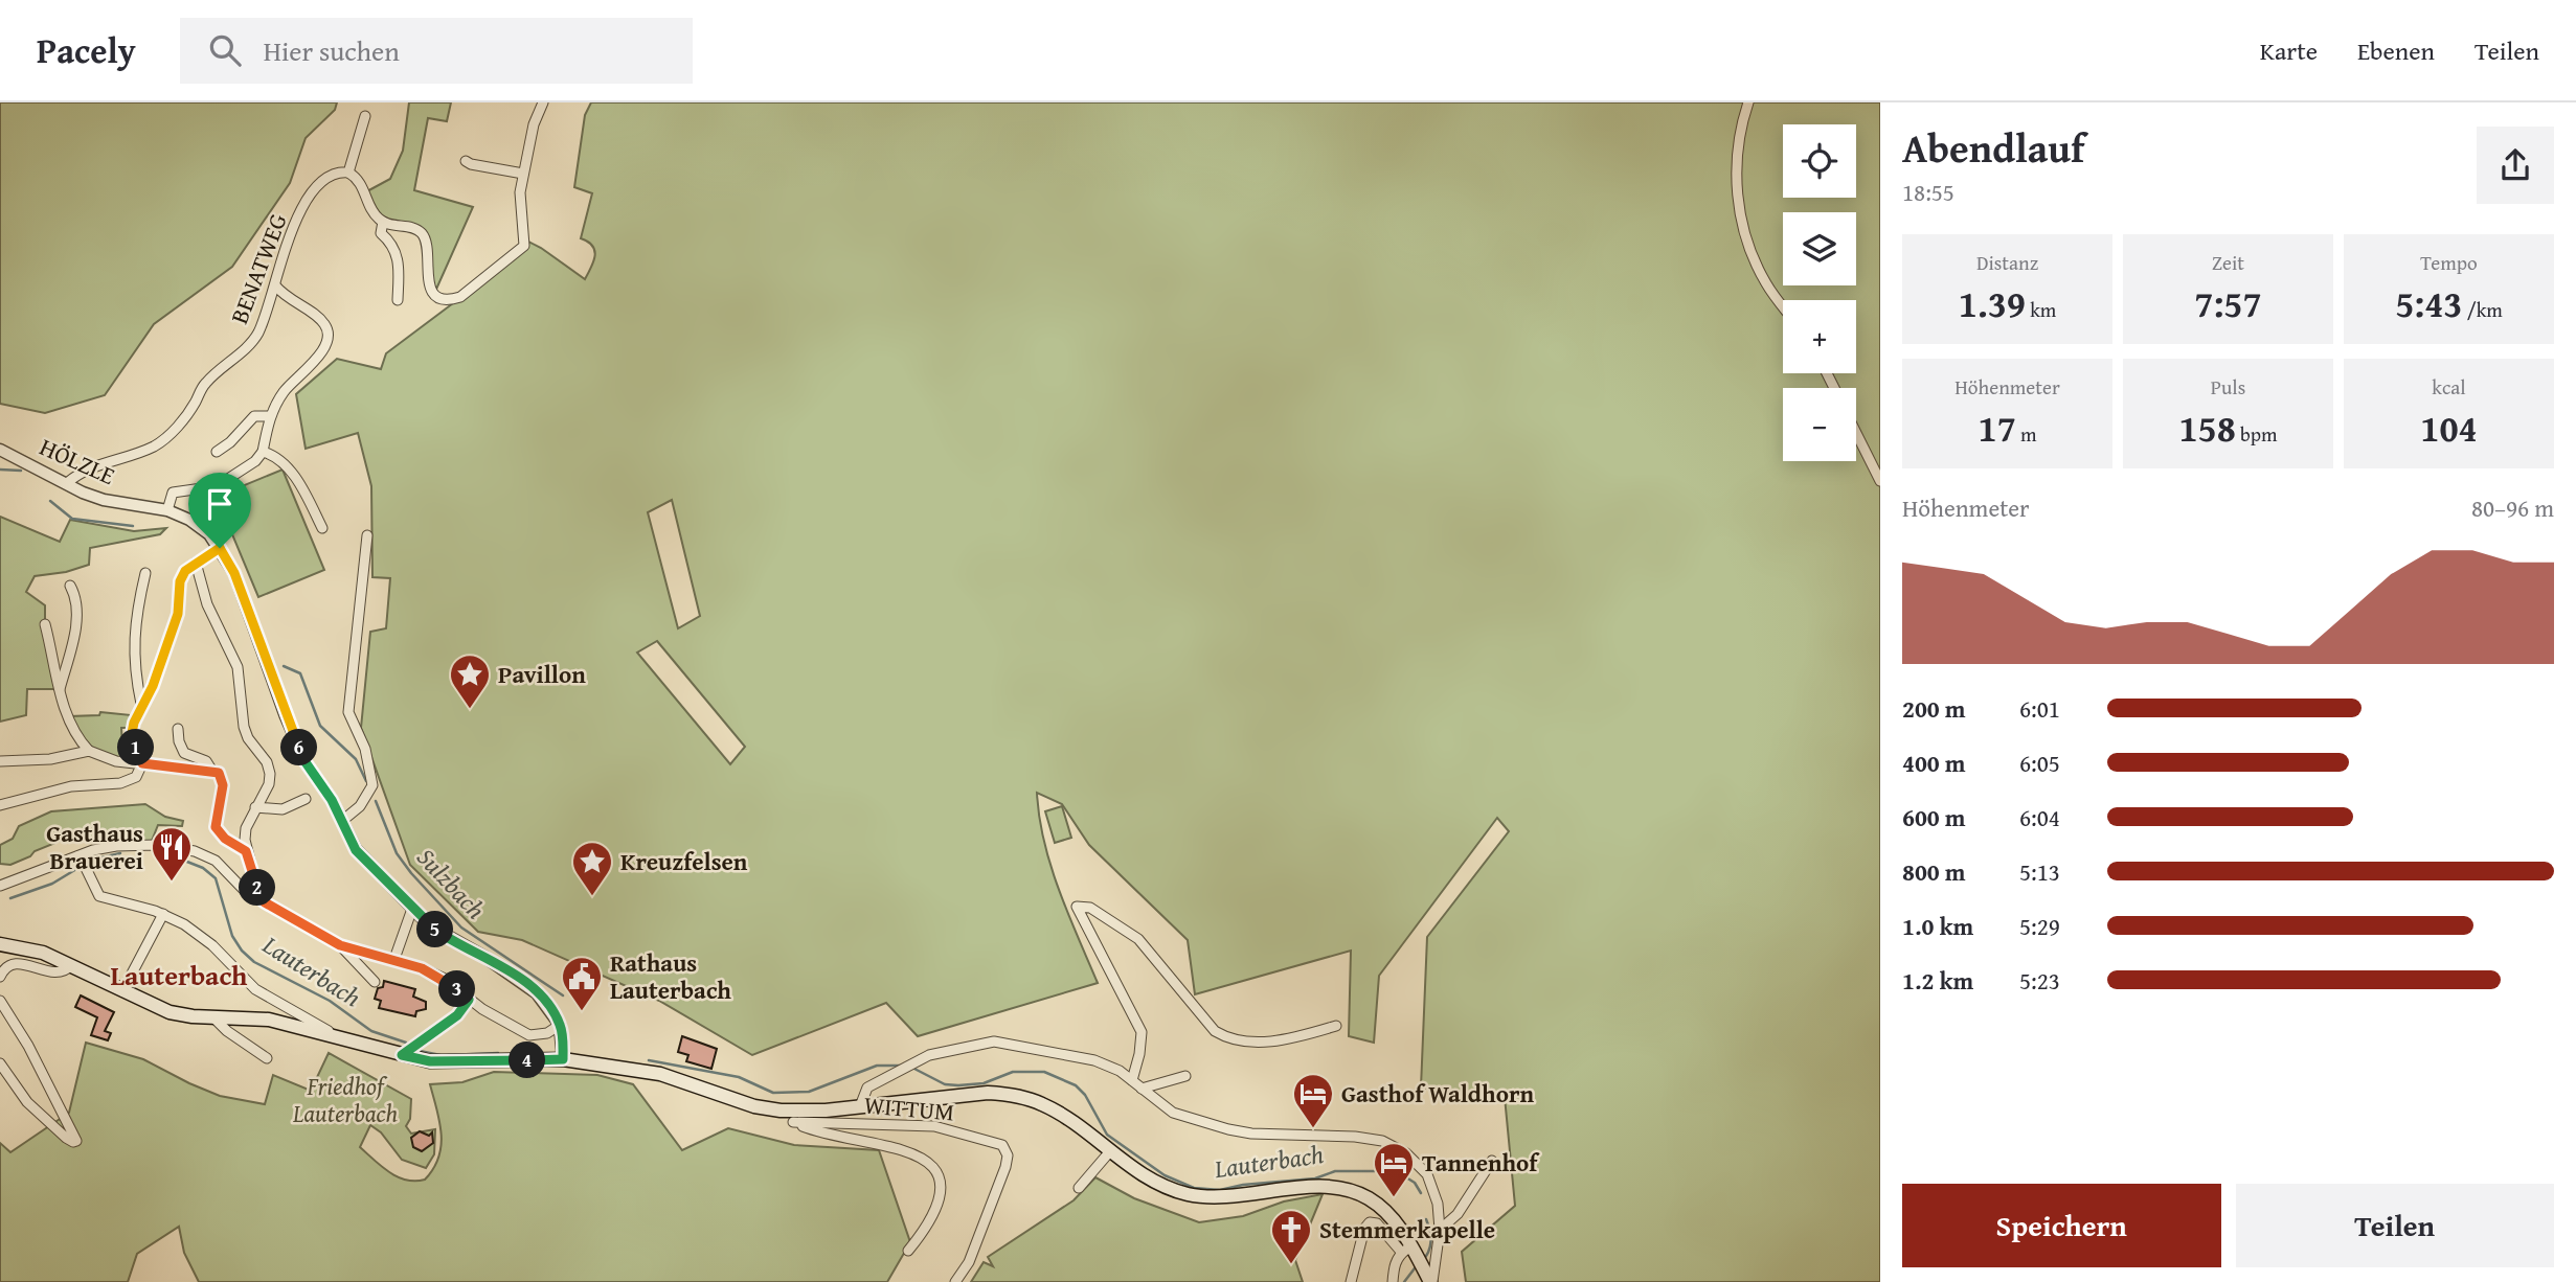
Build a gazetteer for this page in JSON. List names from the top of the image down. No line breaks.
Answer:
{"streets":{"street":["BENATWEG","HÖLZLE","WITTUM"]},"crossings":[["BENATWEG","HÖLZLE"]],"districts":["Lauterbach"],"water":["Sulzbach","Lauterbach"],"parks":["Friedhof Lauterbach"],"places":{"place":["Pavillon","Kreuzfelsen"],"restaurant":["Gasthaus Brauerei"],"public building":["Rathaus Lauterbach"],"hotel":["Gasthof Waldhorn","Tannenhof"],"church":["Stemmerkapelle"]},"page":{"header":"Pacely","search":"Hier suchen","nav":["Karte","Ebenen","Teilen"],"heading":["Abendlauf","18:55"],"map_buttons":["+","−"],"stats":[["Distanz","1.39 km"],["Zeit","7:57"],["Tempo","5:43 /km"],["Höhenmeter","17 m"],["Puls","158 bpm"],["kcal","104"]],"chart":["Höhenmeter","80–96 m"],"list":[{"name":"200 m","note":"6:01"},{"name":"400 m","note":"6:05"},{"name":"600 m","note":"6:04"},{"name":"800 m","note":"5:13"},{"name":"1.0 km","note":"5:29"},{"name":"1.2 km","note":"5:23"}],"pins":["1","6","2","5","3","4"],"buttons":["Speichern","Teilen"]}}
